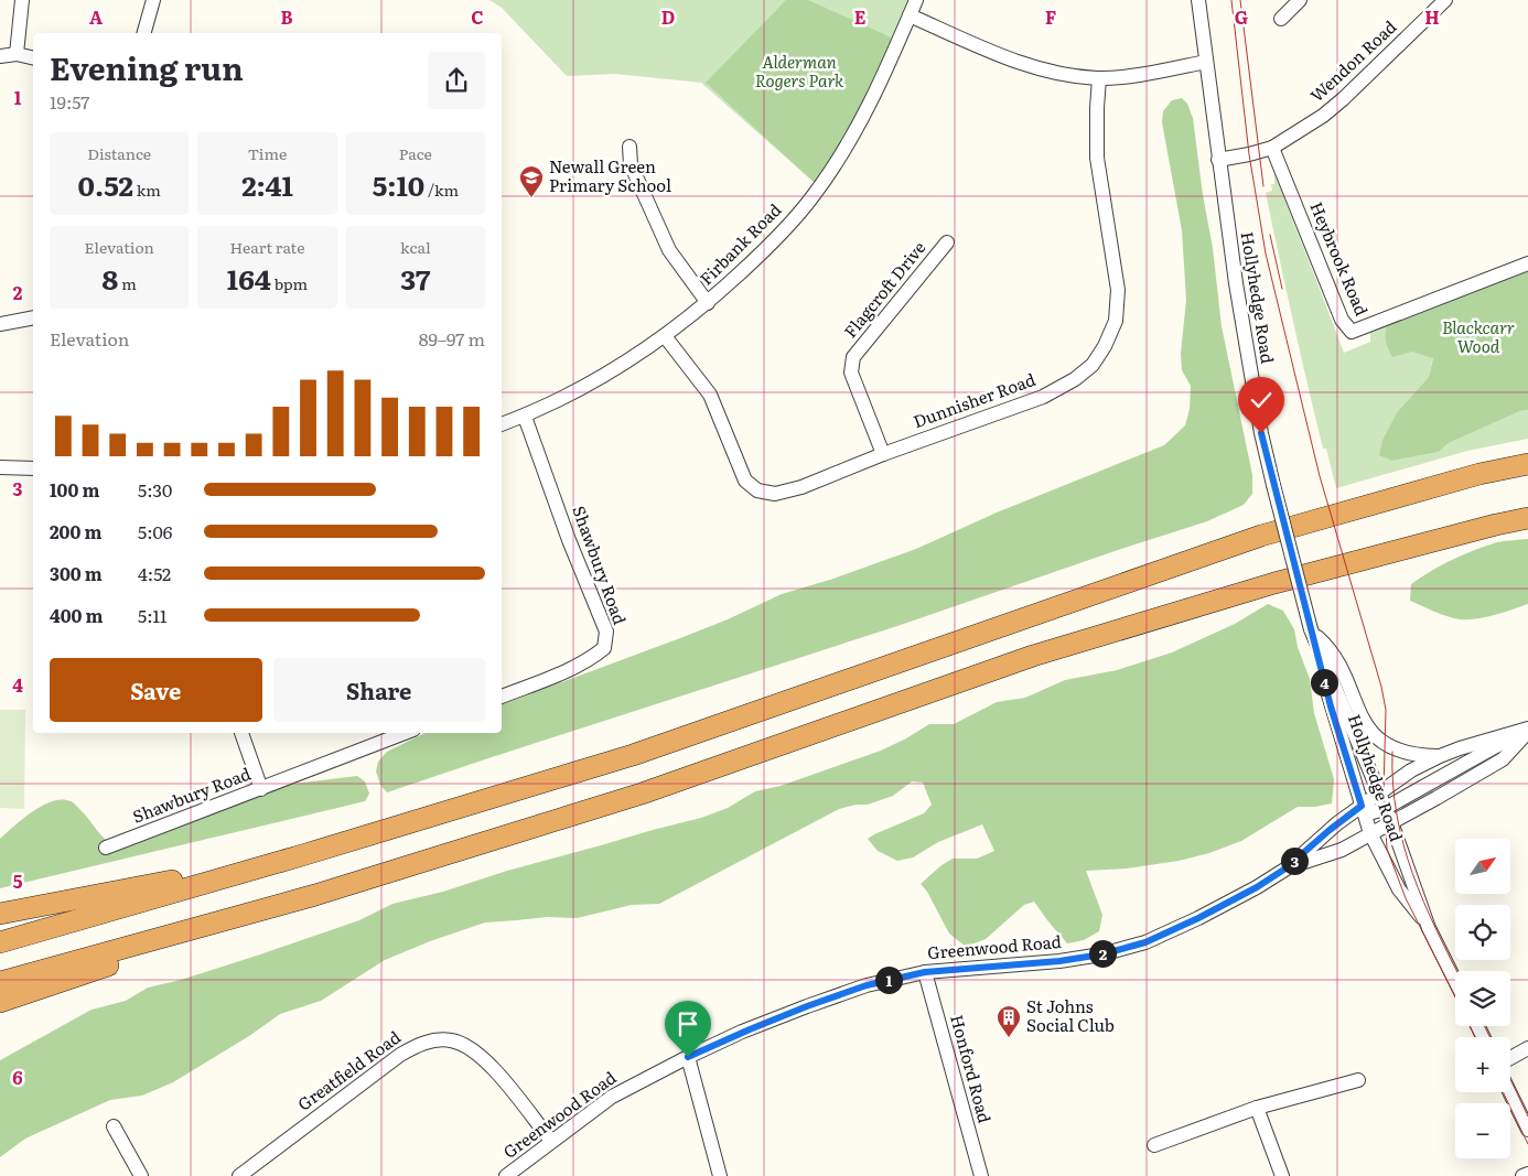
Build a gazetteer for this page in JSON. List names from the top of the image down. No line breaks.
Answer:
{"streets":{"street":["Wendon Road","Firbank Road","Heybrook Road","Flagcroft Drive","Hollyhedge Road","Dunnisher Road","Shawbury Road","Greenwood Road","Honford Road","Greatfield Road"]},"crossings":[["Wendon Road","Heybrook Road"],["Wendon Road","Hollyhedge Road"],["Firbank Road","Dunnisher Road"],["Firbank Road","Shawbury Road"],["Flagcroft Drive","Dunnisher Road"],["Hollyhedge Road","Greenwood Road"],["Greenwood Road","Honford Road"],["Greenwood Road","Greatfield Road"]],"parks":["Alderman Rogers Park","Blackcarr Wood"],"places":{"school or university":["Newall Green Primary School"],"building":["St Johns Social Club"]},"north":"top right","page":{"heading":["Evening run","19:57"],"stats":[["Distance","0.52 km"],["Time","2:41"],["Pace","5:10 /km"],["Elevation","8 m"],["Heart rate","164 bpm"],["kcal","37"]],"chart":["Elevation","89–97 m"],"list":[{"name":"100 m","note":"5:30"},{"name":"200 m","note":"5:06"},{"name":"300 m","note":"4:52"},{"name":"400 m","note":"5:11"}],"buttons":["Save","Share"],"pins":["4","3","2","1"],"map_buttons":["+","−"]},"grid":{"columns":["A","B","C","D","E","F","G","H"],"rows":["1","2","3","4","5","6"]}}
